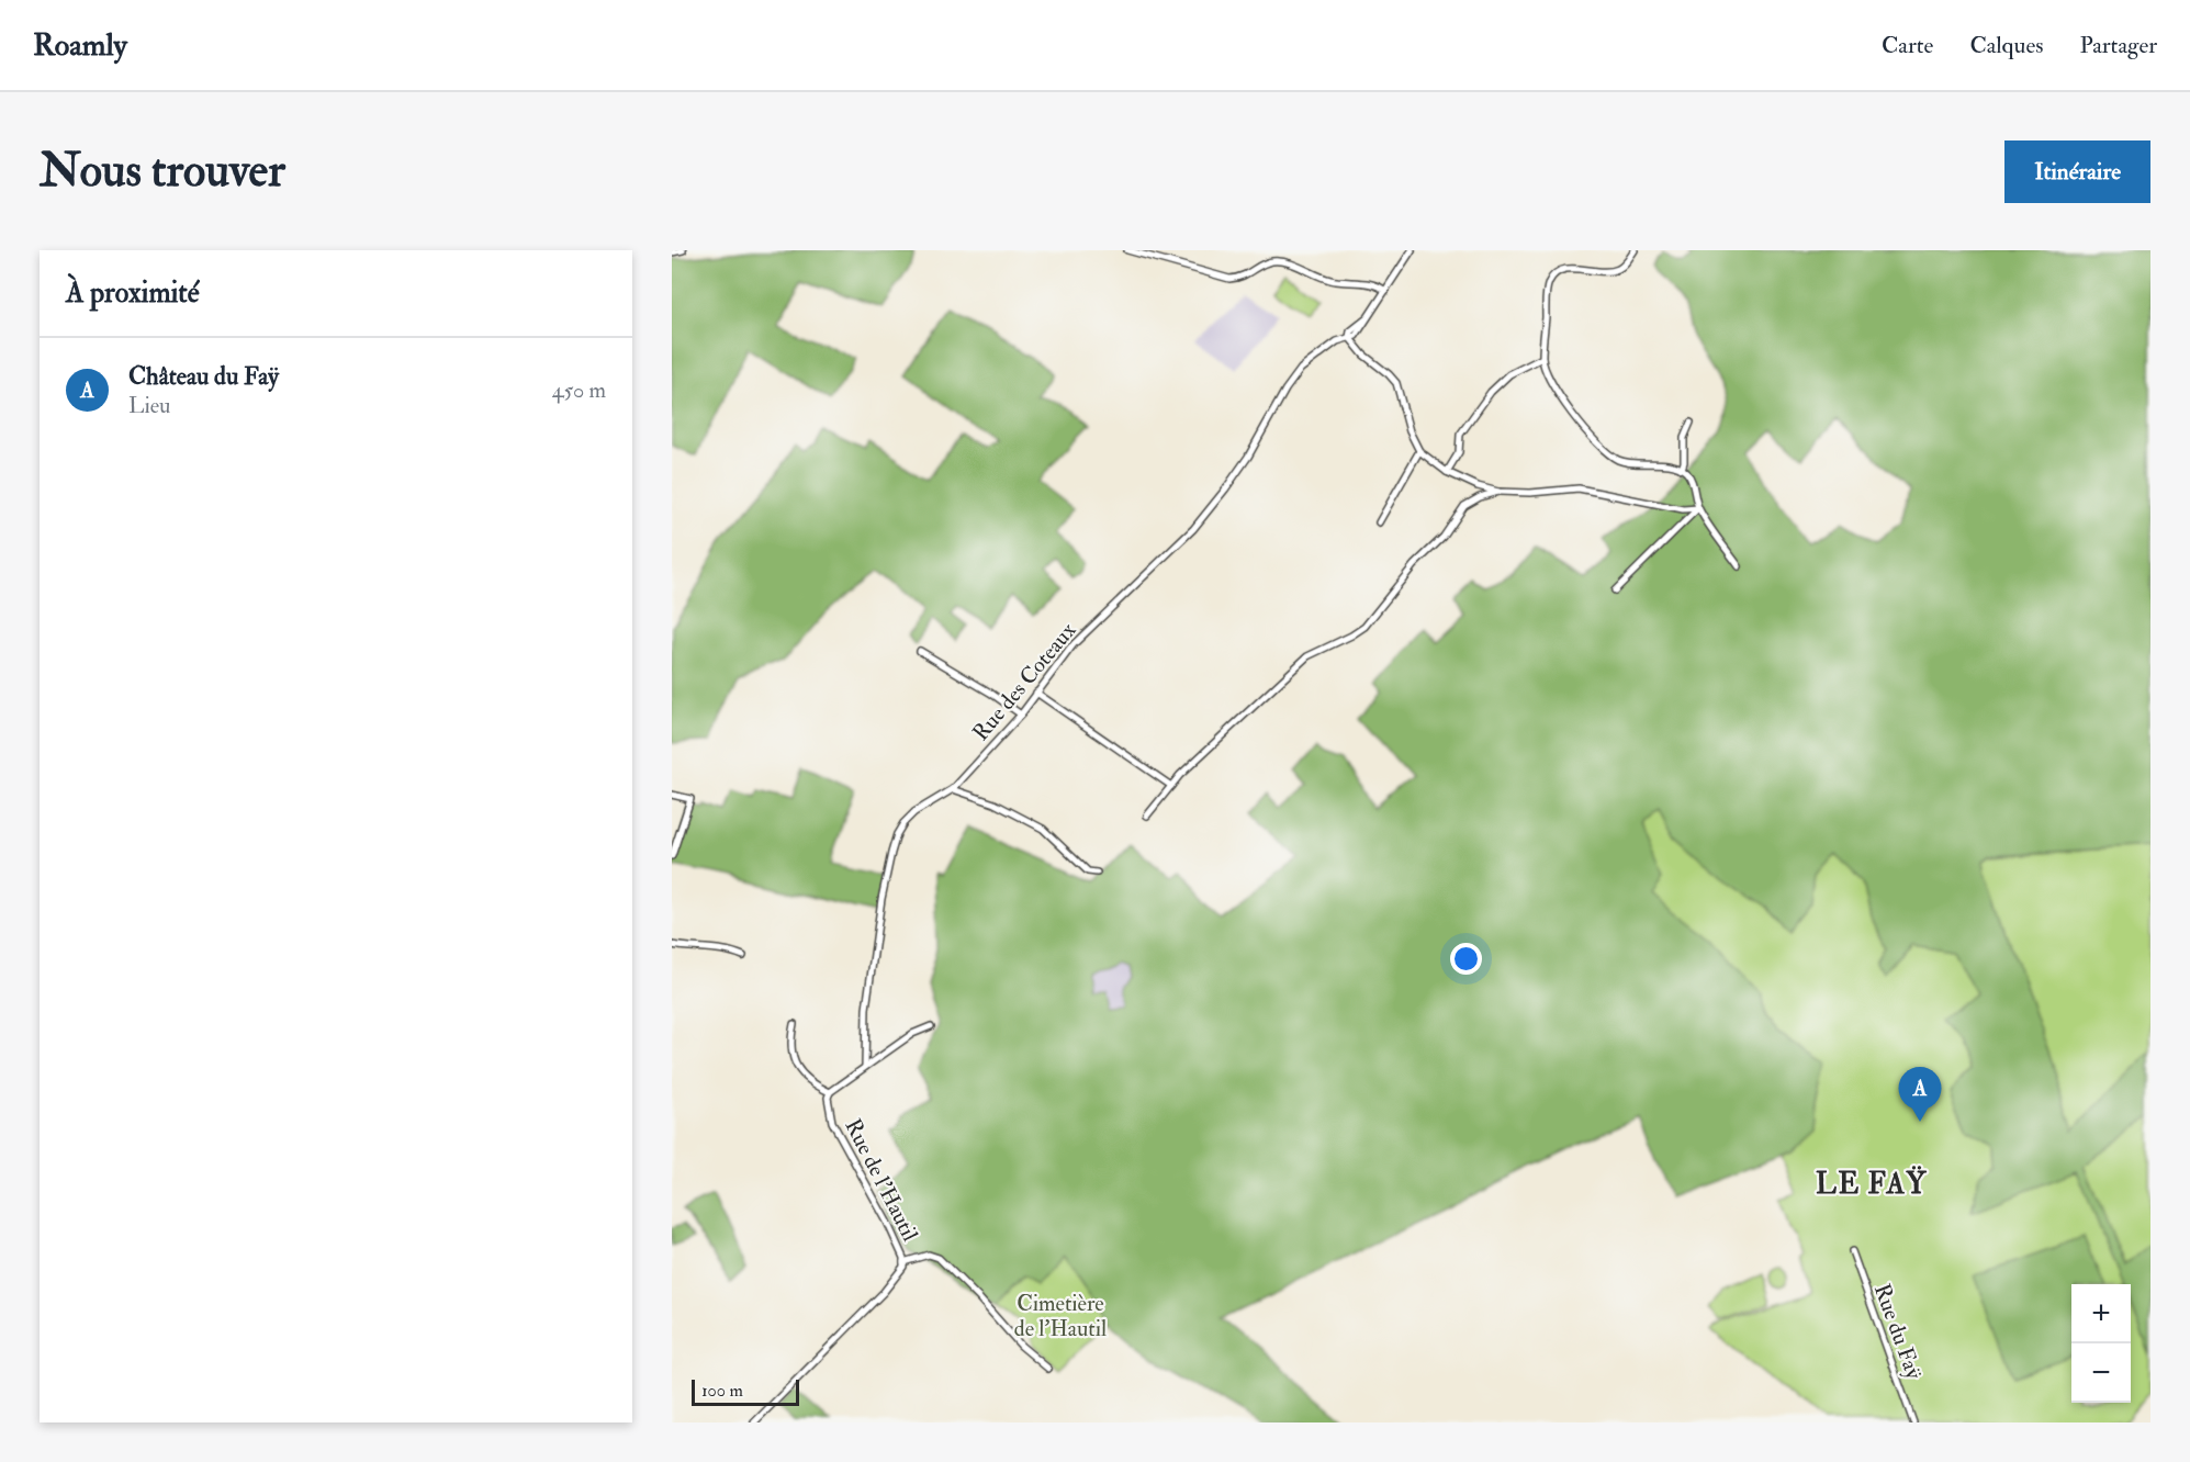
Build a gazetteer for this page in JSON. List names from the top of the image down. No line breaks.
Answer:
{"streets":{"street":["Rue des Coteaux","Rue de l'Hautil","Rue du Faÿ"]},"districts":["LE FAŸ"],"parks":["Cimetière de l'Hautil"],"scale_bar":"100 m","page":{"header":"Roamly","nav":["Carte","Calques","Partager"],"buttons":"Itinéraire","title":"Nous trouver","heading":"À proximité","list":[{"mark":"A","name":"Château du Faÿ","note":"Lieu","value":"450 m"}],"pins":"A","map_buttons":["+","−"],"scale":"100 m"}}
